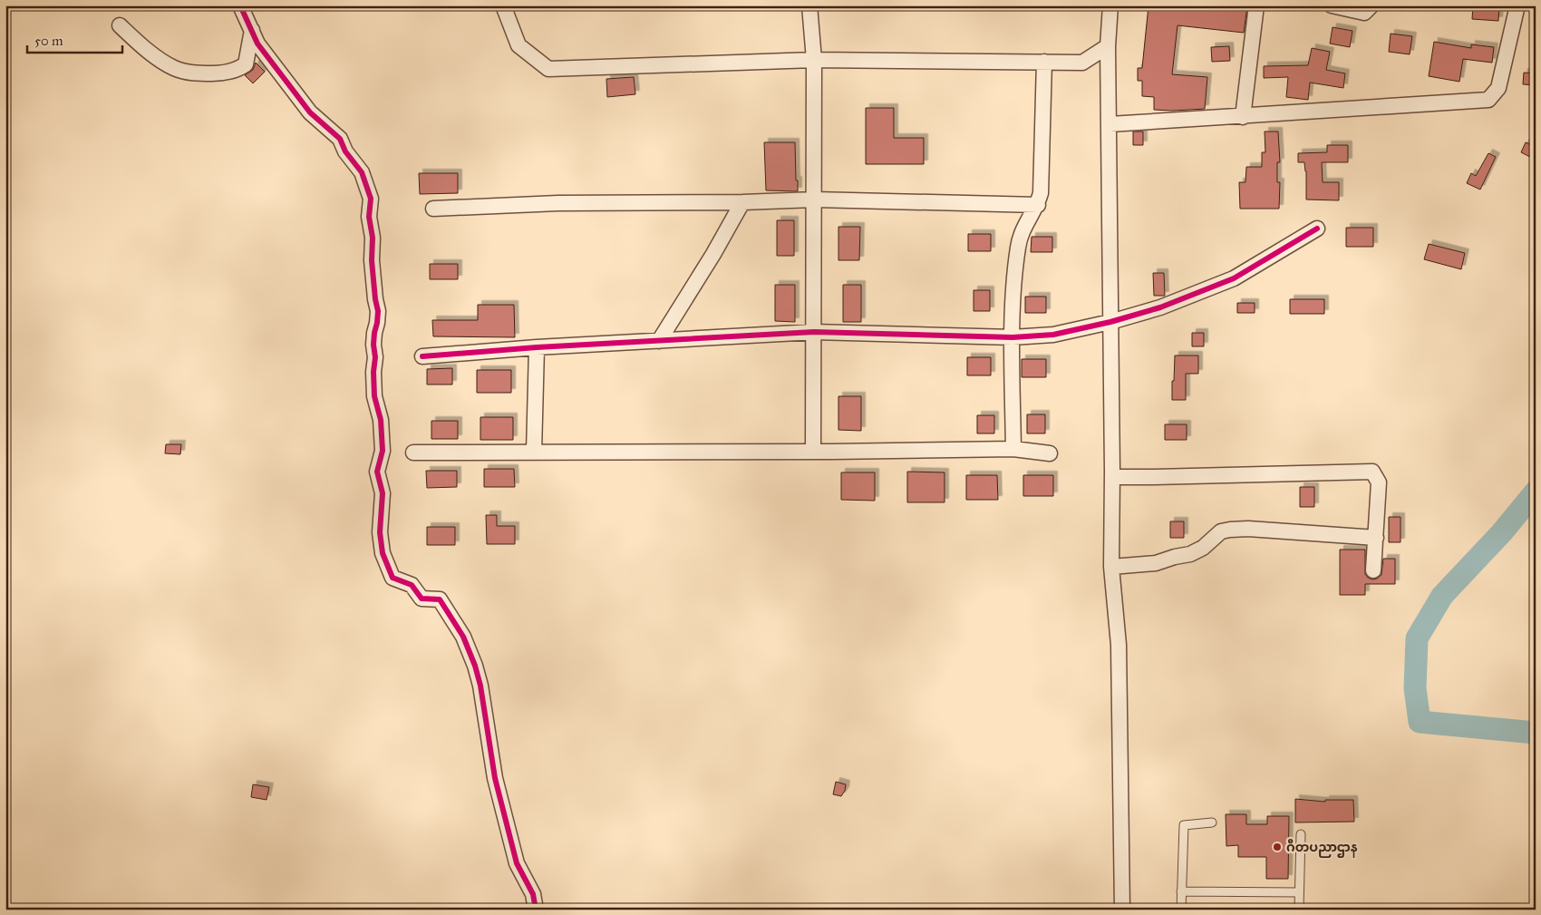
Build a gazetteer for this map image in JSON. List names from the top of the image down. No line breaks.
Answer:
{"places":["ဂီတပညာဌာန"],"scale_bar":"50 m"}
